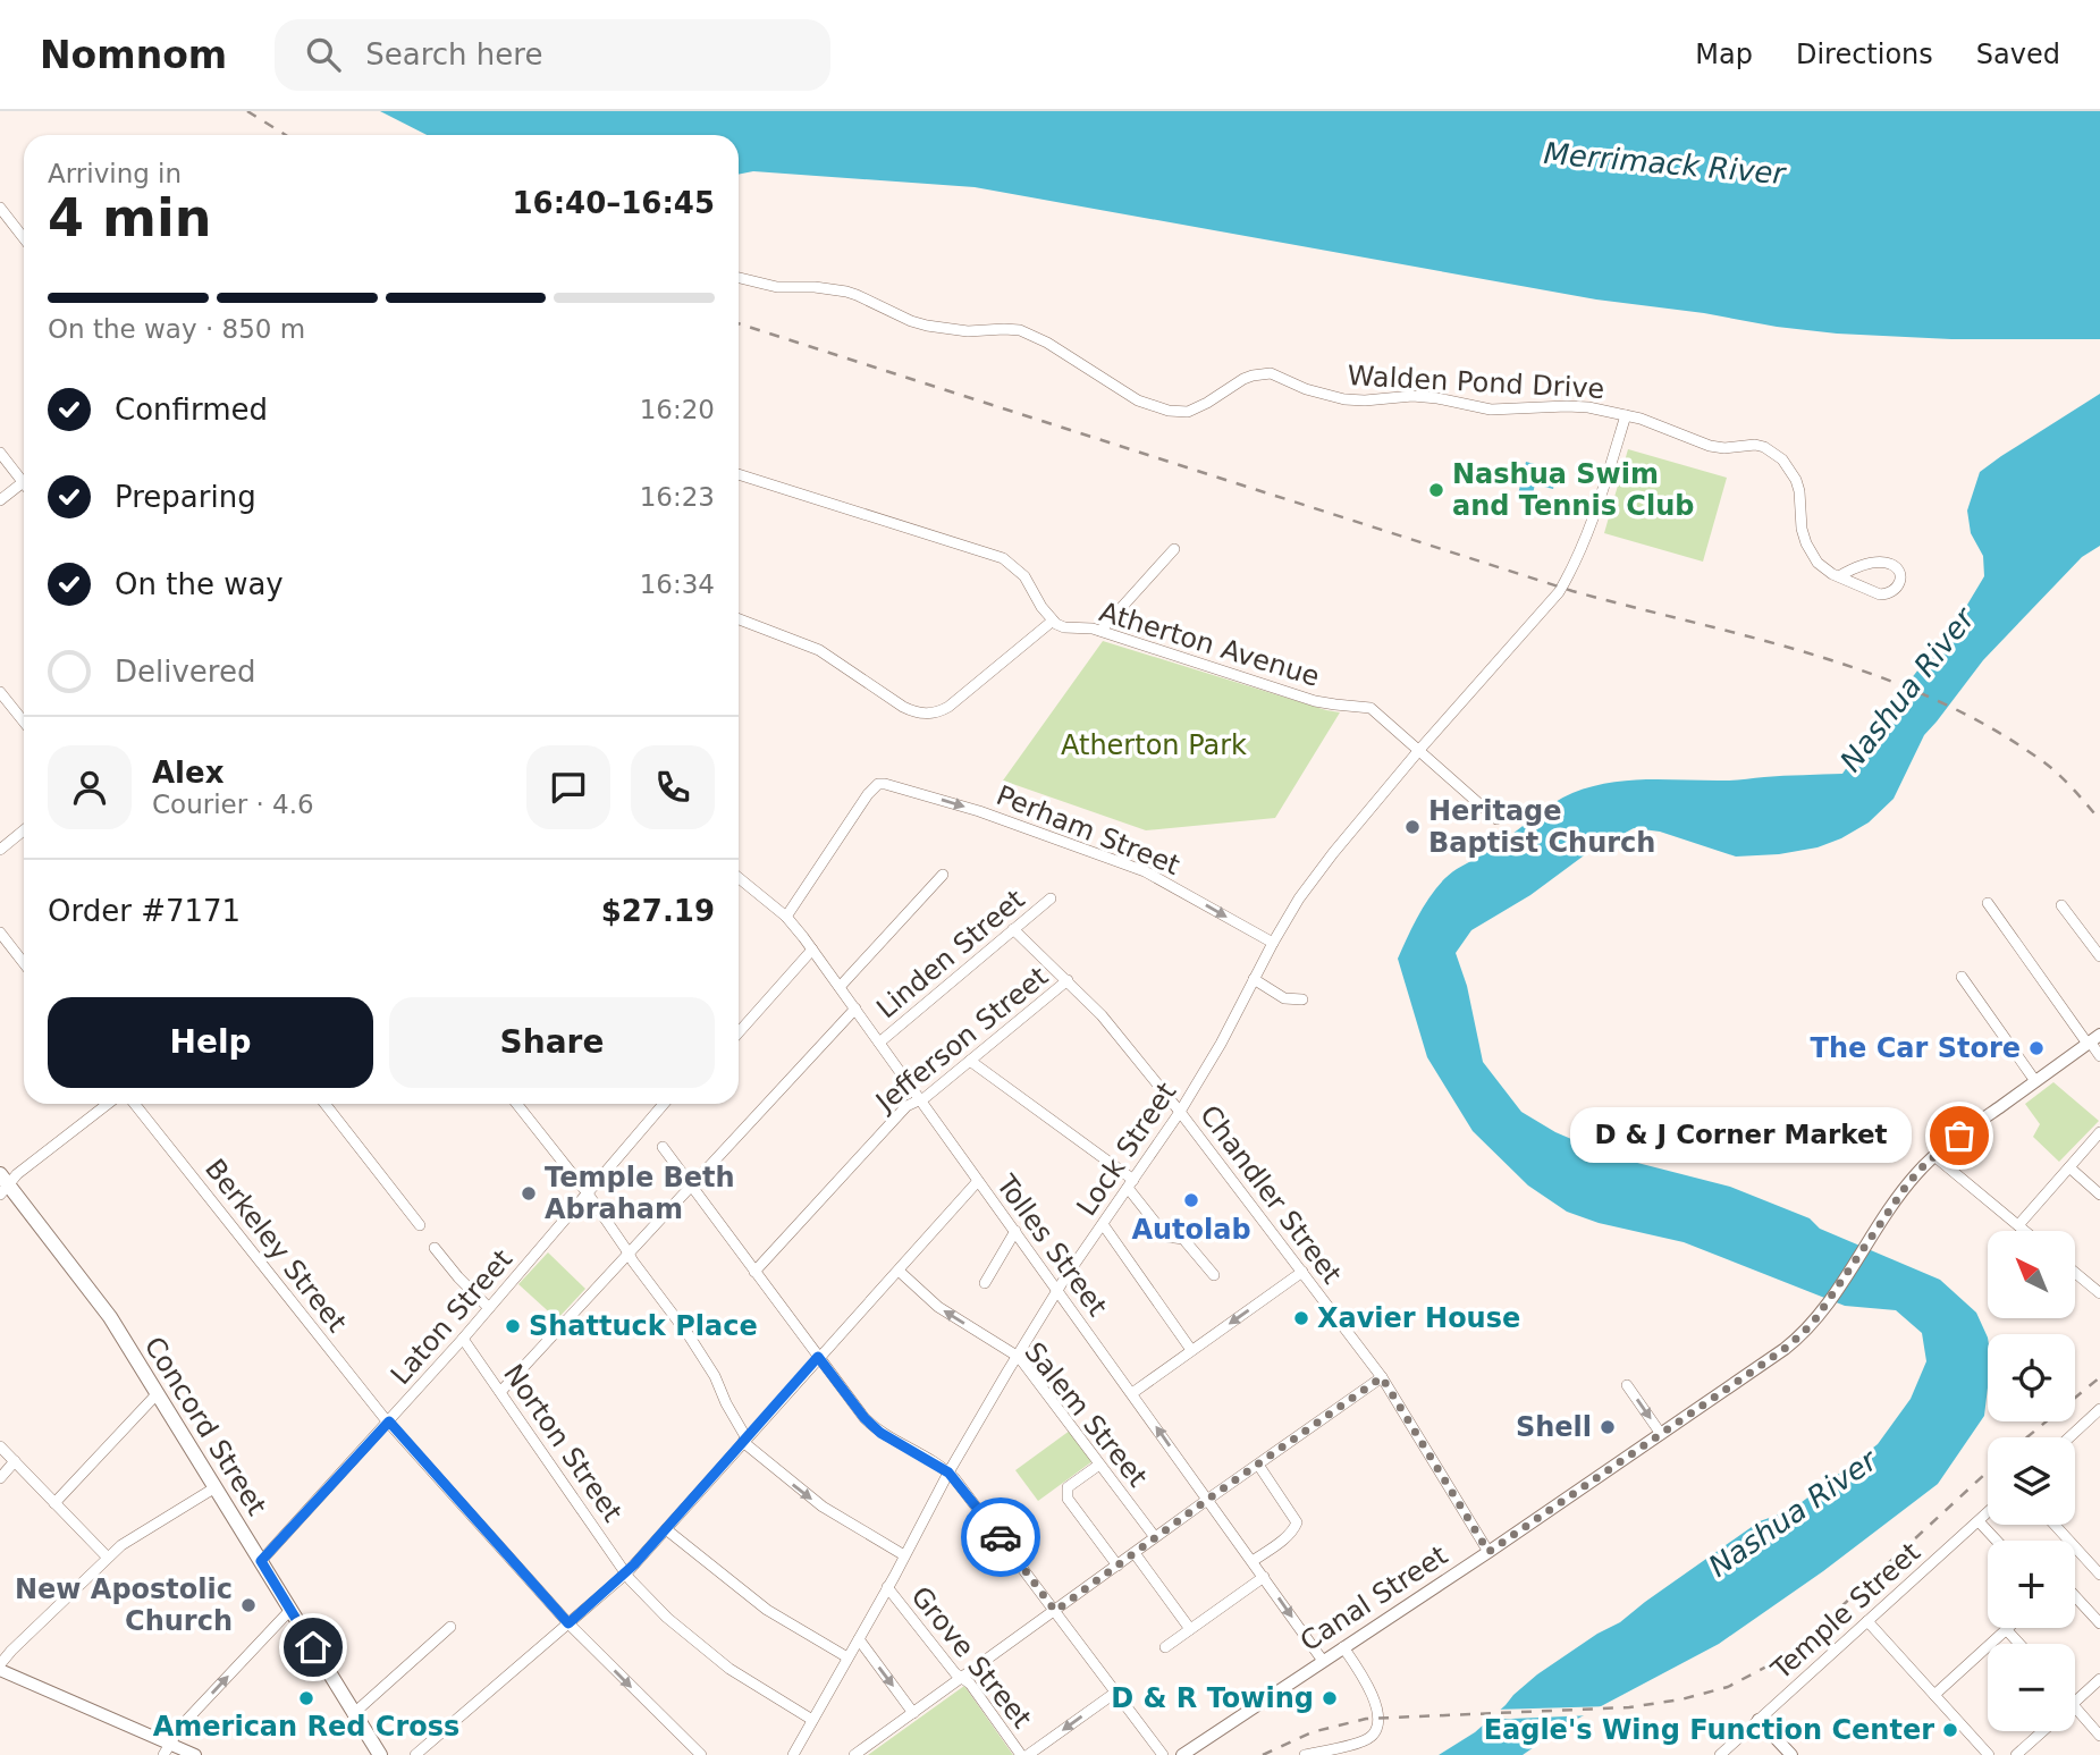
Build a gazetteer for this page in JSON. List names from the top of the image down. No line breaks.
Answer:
{"streets":{"main road":["Concord Street"],"street":["Walden Pond Drive","Atherton Avenue","Perham Street","Linden Street","Jefferson Street","Lock Street","Chandler Street","Berkeley Street","Tolles Street","Laton Street","Salem Street","Norton Street","Canal Street","Temple Street","Grove Street"]},"crossings":[["Walden Pond Drive","Lock Street"],["Atherton Avenue","Lock Street"],["Perham Street","Lock Street"],["Perham Street","Tolles Street"],["Linden Street","Chandler Street"],["Linden Street","Tolles Street"],["Jefferson Street","Chandler Street"],["Jefferson Street","Tolles Street"],["Lock Street","Chandler Street"],["Lock Street","Tolles Street"],["Lock Street","Salem Street"],["Lock Street","Norton Street"],["Lock Street","Grove Street"],["Chandler Street","Canal Street"],["Berkeley Street","Laton Street"],["Tolles Street","Canal Street"],["Laton Street","Concord Street"],["Laton Street","Norton Street"]],"one_way":["Perham Street","Salem Street"],"water":["Merrimack River","Nashua River"],"parks":["Atherton Park"],"places":["Nashua Swim and Tennis Club","Heritage Baptist Church","The Car Store","D & J Corner Market","Temple Beth Abraham","Autolab","Xavier House","Shattuck Place","Shell","New Apostolic Church","American Red Cross","D & R Towing","Eagle's Wing Function Center"],"north":"top left","page":{"header":"Nomnom","search":"Search here","nav":["Map","Directions","Saved"],"heading":["4 min","Arriving in","16:40–16:45"],"panel":["Alex","Courier · 4.6","Order #7171","$27.19"],"bar":"On the way · 850 m","list":[["Confirmed","16:20"],["Preparing","16:23"],["On the way","16:34"],"Delivered"],"buttons":["Help","Share"],"bubble":"D & J Corner Market","map_buttons":["+","−"]}}
